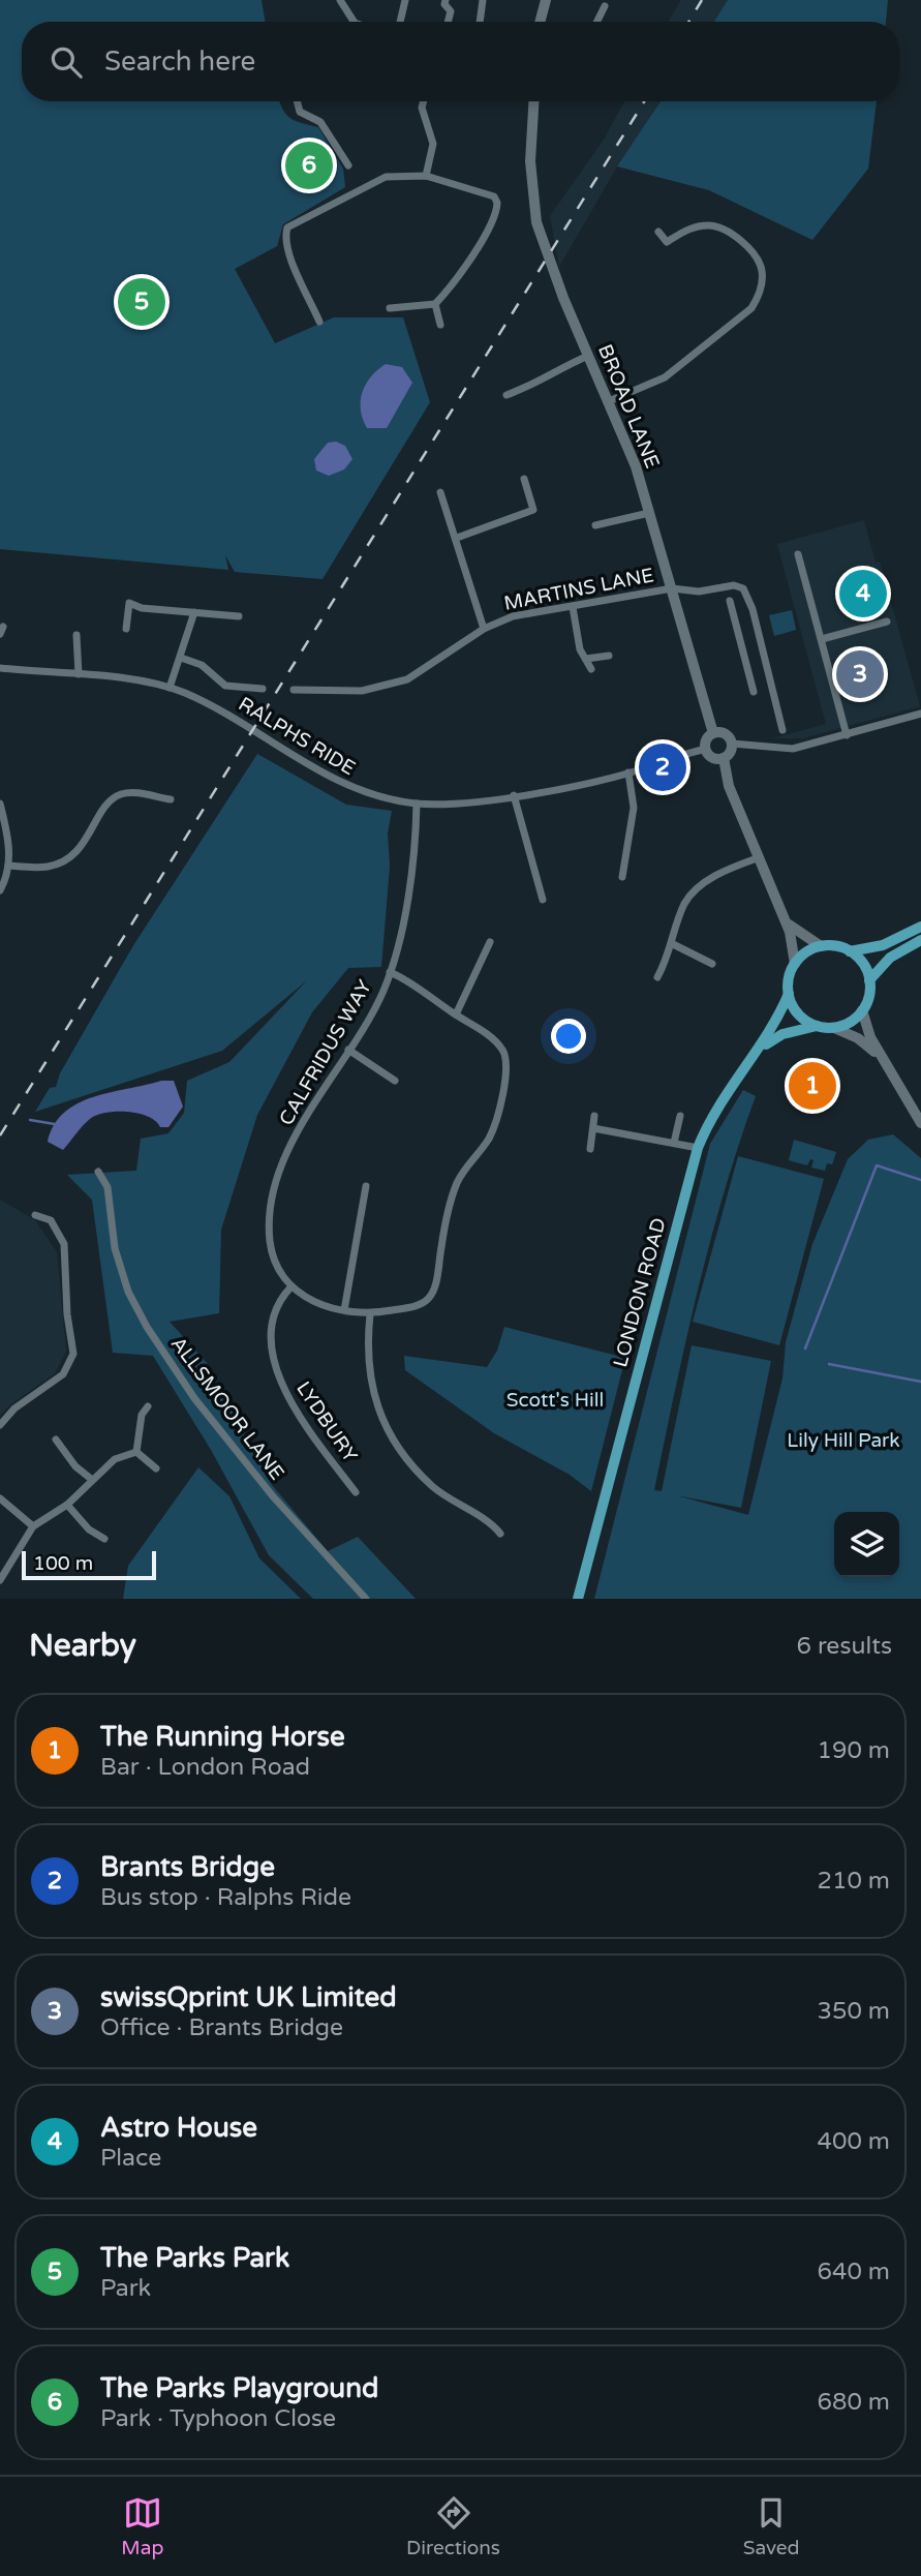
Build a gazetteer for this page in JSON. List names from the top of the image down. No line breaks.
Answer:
{"streets":{"main road":["LONDON ROAD"],"street":["BROAD LANE","MARTINS LANE","RALPHS RIDE","CALFRIDUS WAY","ALLSMOOR LANE","LYDBURY"]},"crossings":[["BROAD LANE","MARTINS LANE"],["BROAD LANE","RALPHS RIDE"],["RALPHS RIDE","CALFRIDUS WAY"],["CALFRIDUS WAY","LYDBURY"]],"parks":["Scott's Hill","Lily Hill Park"],"scale_bar":"100 m","page":{"search":"Search here","pins":["6","5","4","3","2","1"],"scale":"100 m","heading":["Nearby","6 results"],"list":[{"mark":"1","name":"The Running Horse","note":"Bar · London Road","value":"190 m"},{"mark":"2","name":"Brants Bridge","note":"Bus stop · Ralphs Ride","value":"210 m"},{"mark":"3","name":"swissQprint UK Limited","note":"Office · Brants Bridge","value":"350 m"},{"mark":"4","name":"Astro House","note":"Place","value":"400 m"},{"mark":"5","name":"The Parks Park","note":"Park","value":"640 m"},{"mark":"6","name":"The Parks Playground","note":"Park · Typhoon Close","value":"680 m"}],"nav":["Map","Directions","Saved"]}}
